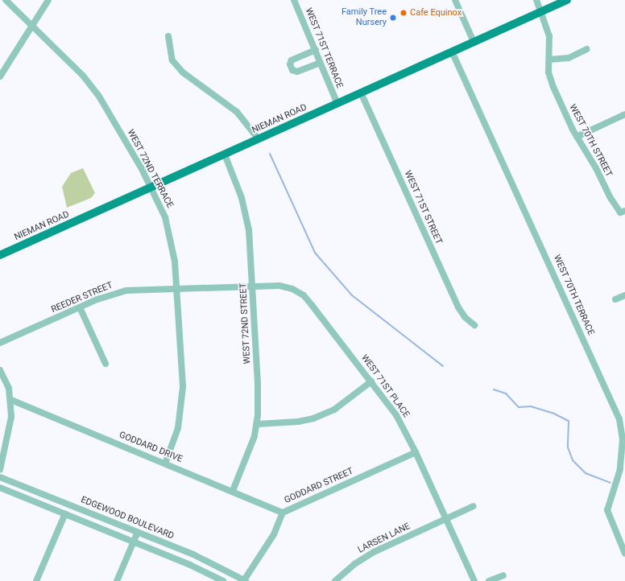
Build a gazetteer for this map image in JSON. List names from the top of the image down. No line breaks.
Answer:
{"streets":{"main road":["NIEMAN ROAD"],"street":["WEST 71ST TERRACE","WEST 70TH STREET","WEST 72ND TERRACE","WEST 71ST STREET","WEST 70TH TERRACE","REEDER STREET","WEST 72ND STREET","WEST 71ST PLACE","GODDARD DRIVE","GODDARD STREET","EDGEWOOD BOULEVARD","LARSEN LANE"]},"crossings":[["WEST 71ST TERRACE","NIEMAN ROAD"],["NIEMAN ROAD","WEST 70TH STREET"],["NIEMAN ROAD","WEST 72ND TERRACE"],["NIEMAN ROAD","WEST 71ST STREET"],["NIEMAN ROAD","WEST 70TH TERRACE"],["NIEMAN ROAD","WEST 72ND STREET"],["WEST 72ND TERRACE","REEDER STREET"],["WEST 72ND TERRACE","GODDARD DRIVE"],["REEDER STREET","WEST 72ND STREET"],["REEDER STREET","WEST 71ST PLACE"],["WEST 72ND STREET","WEST 71ST PLACE"],["WEST 72ND STREET","GODDARD DRIVE"],["WEST 71ST PLACE","GODDARD STREET"],["WEST 71ST PLACE","LARSEN LANE"],["GODDARD DRIVE","GODDARD STREET"],["GODDARD STREET","EDGEWOOD BOULEVARD"]],"places":["Cafe Equinox","Family Tree Nursery"]}
